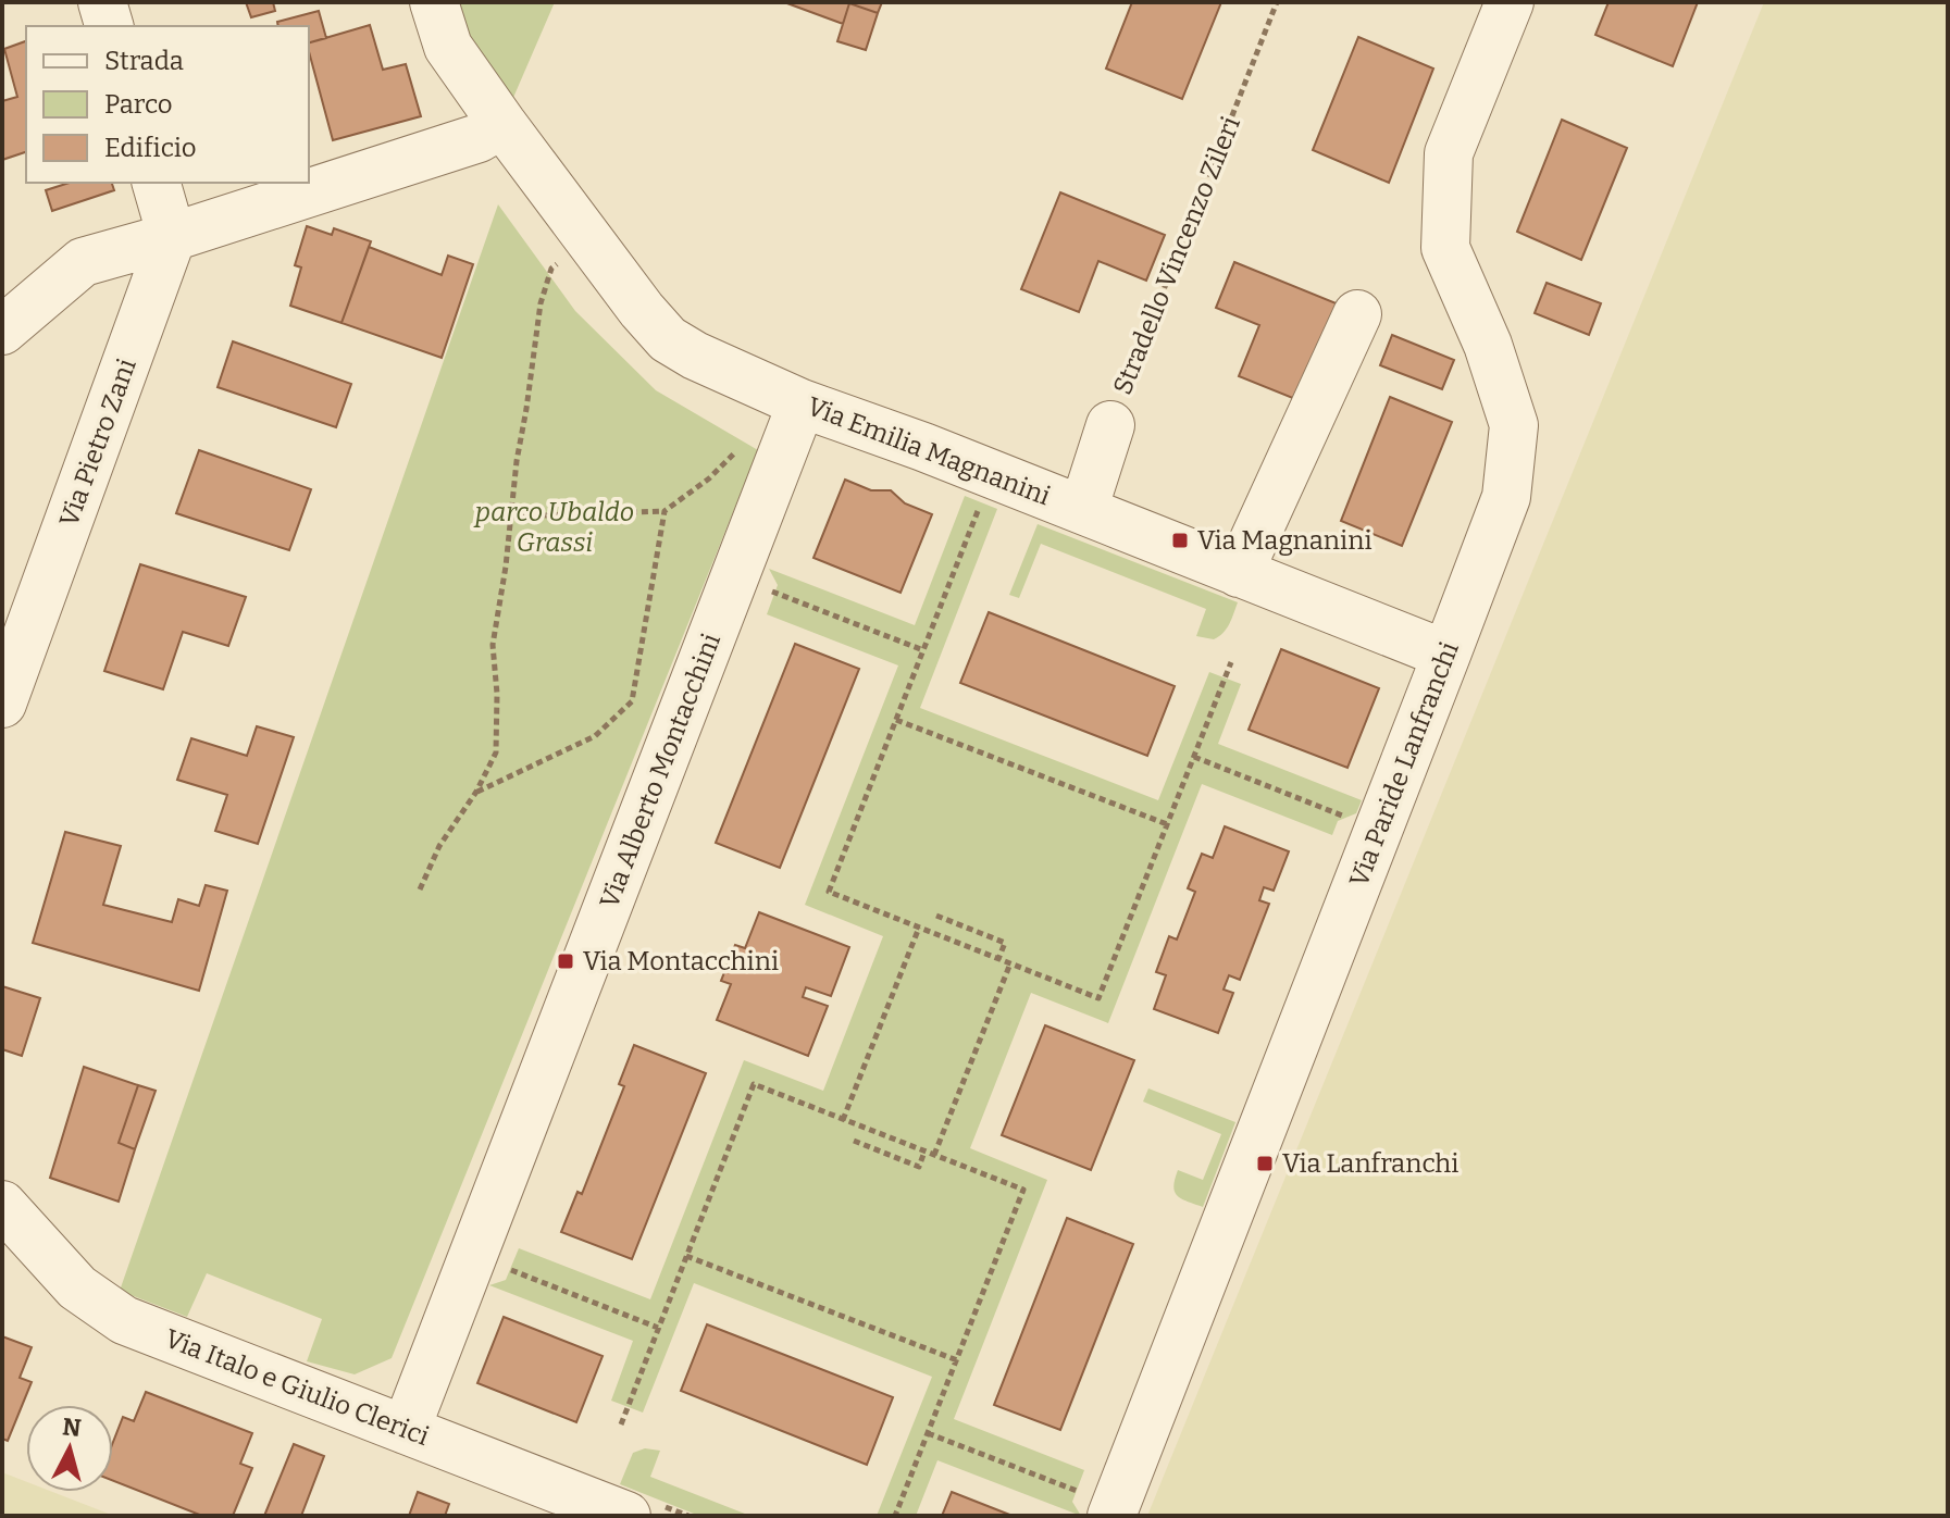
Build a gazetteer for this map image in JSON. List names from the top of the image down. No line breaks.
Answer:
{"streets":{"street":["Stradello Vincenzo Zileri","Via Pietro Zani","Via Emilia Magnanini","Via Paride Lanfranchi","Via Alberto Montacchini","Via Italo e Giulio Clerici"]},"crossings":[["Stradello Vincenzo Zileri","Via Emilia Magnanini"],["Via Emilia Magnanini","Via Paride Lanfranchi"],["Via Emilia Magnanini","Via Alberto Montacchini"],["Via Alberto Montacchini","Via Italo e Giulio Clerici"]],"parks":["parco Ubaldo Grassi"],"places":{"transit":["Via Magnanini","Via Montacchini","Via Lanfranchi"]},"legend":["Strada","Parco","Edificio"],"north":"top"}
